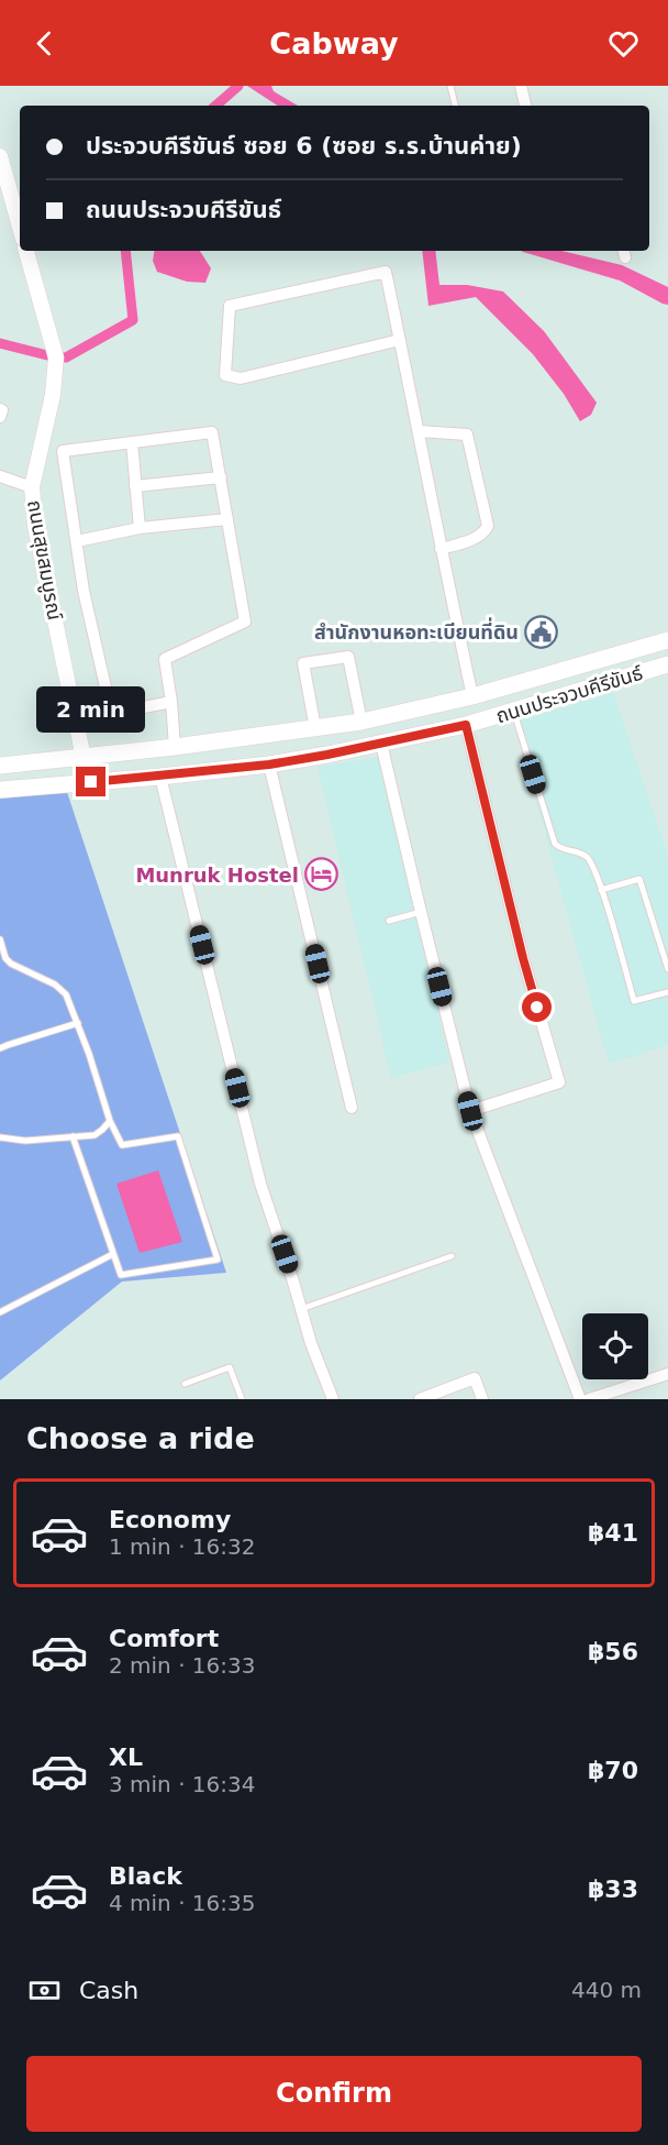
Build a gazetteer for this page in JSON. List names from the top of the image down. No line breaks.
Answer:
{"streets":{"main road":["ถนนประจวบคีรีขันธ์"],"street":["ถนนสุขสมบูรณ์"]},"crossings":[["ถนนสุขสมบูรณ์","ถนนประจวบคีรีขันธ์"]],"places":{"public building":["สำนักงานหอทะเบียนที่ดิน"],"hotel":["Munruk Hostel"]},"page":{"header":"Cabway","banner":["ประจวบคีรีขันธ์ ซอย 6 (ซอย ร.ร.บ้านค่าย)","ถนนประจวบคีรีขันธ์"],"bubble":"2 min","heading":"Choose a ride","list":[{"name":"Economy","note":"1 min · 16:32","value":"฿41"},{"name":"Comfort","note":"2 min · 16:33","value":"฿56"},{"name":"XL","note":"3 min · 16:34","value":"฿70"},{"name":"Black","note":"4 min · 16:35","value":"฿33"}],"pay":["Cash","440 m"],"buttons":"Confirm"}}
